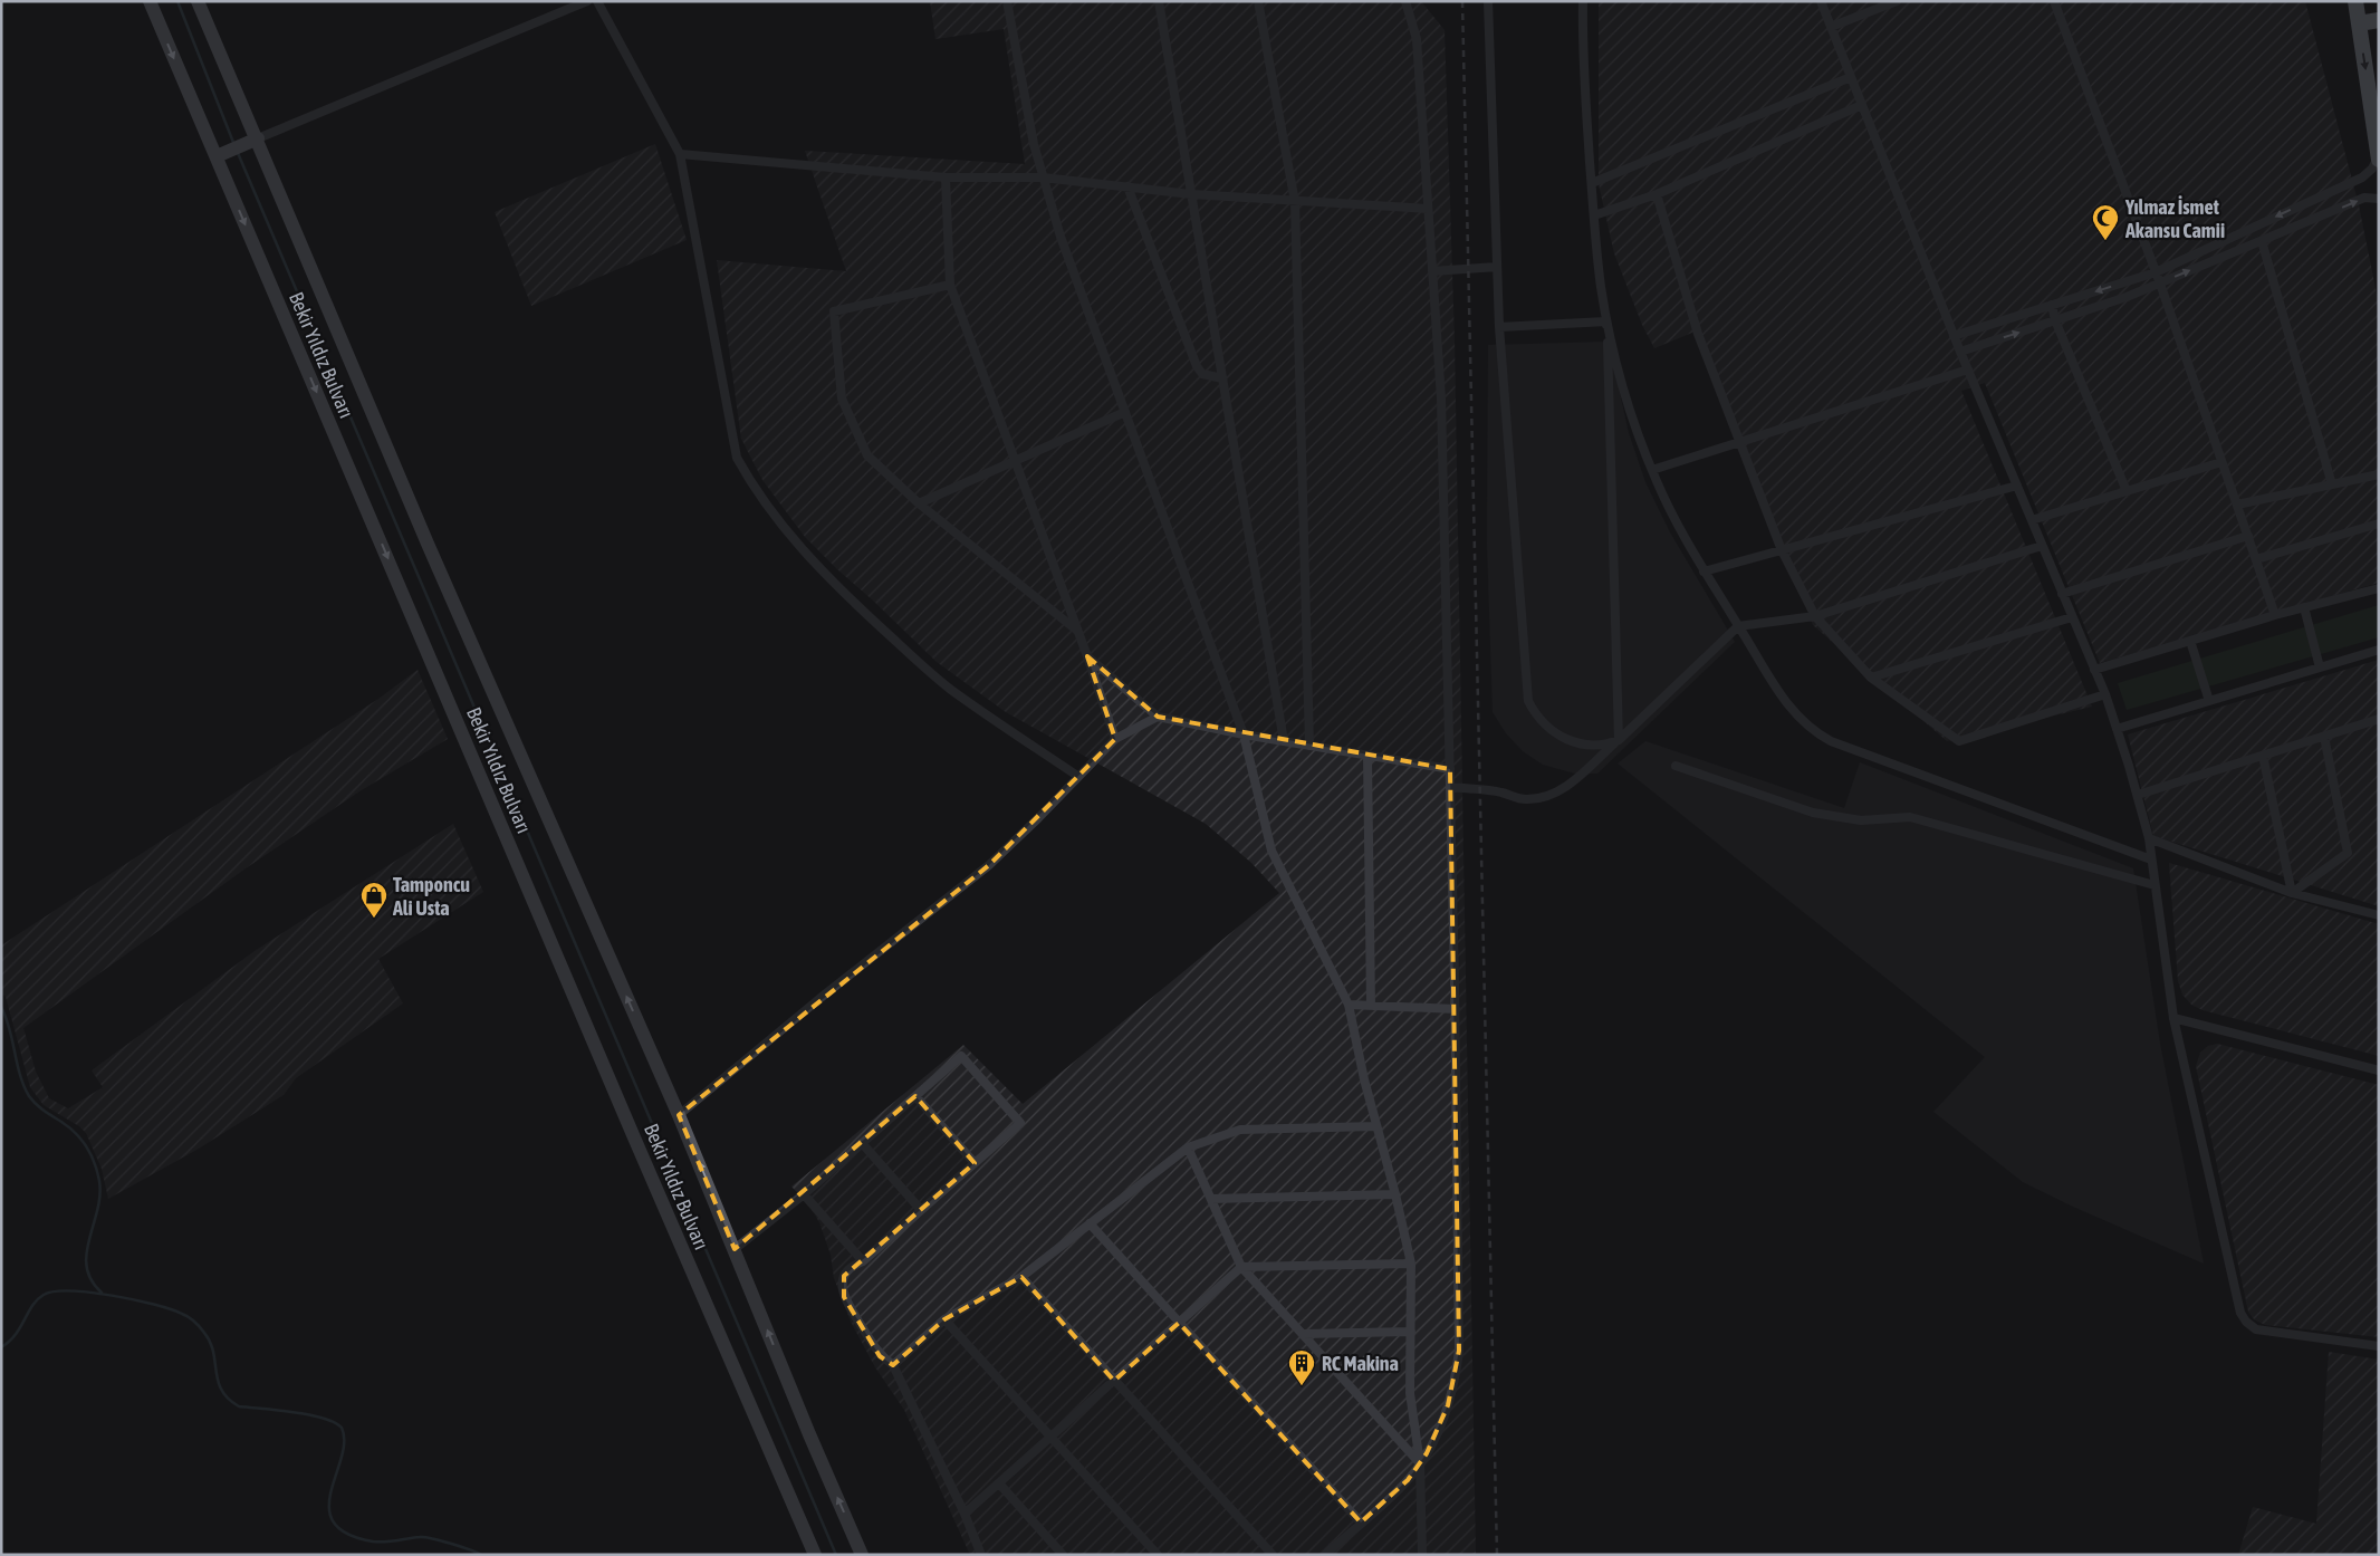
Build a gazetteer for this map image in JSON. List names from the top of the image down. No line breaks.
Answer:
{"streets":{"main road":["Bekir Yıldız Bulvarı"]},"places":{"mosque":["Yılmaz İsmet Akansu Camii"],"shop":["Tamponcu Ali Usta"],"building":["RC Makina"]}}
